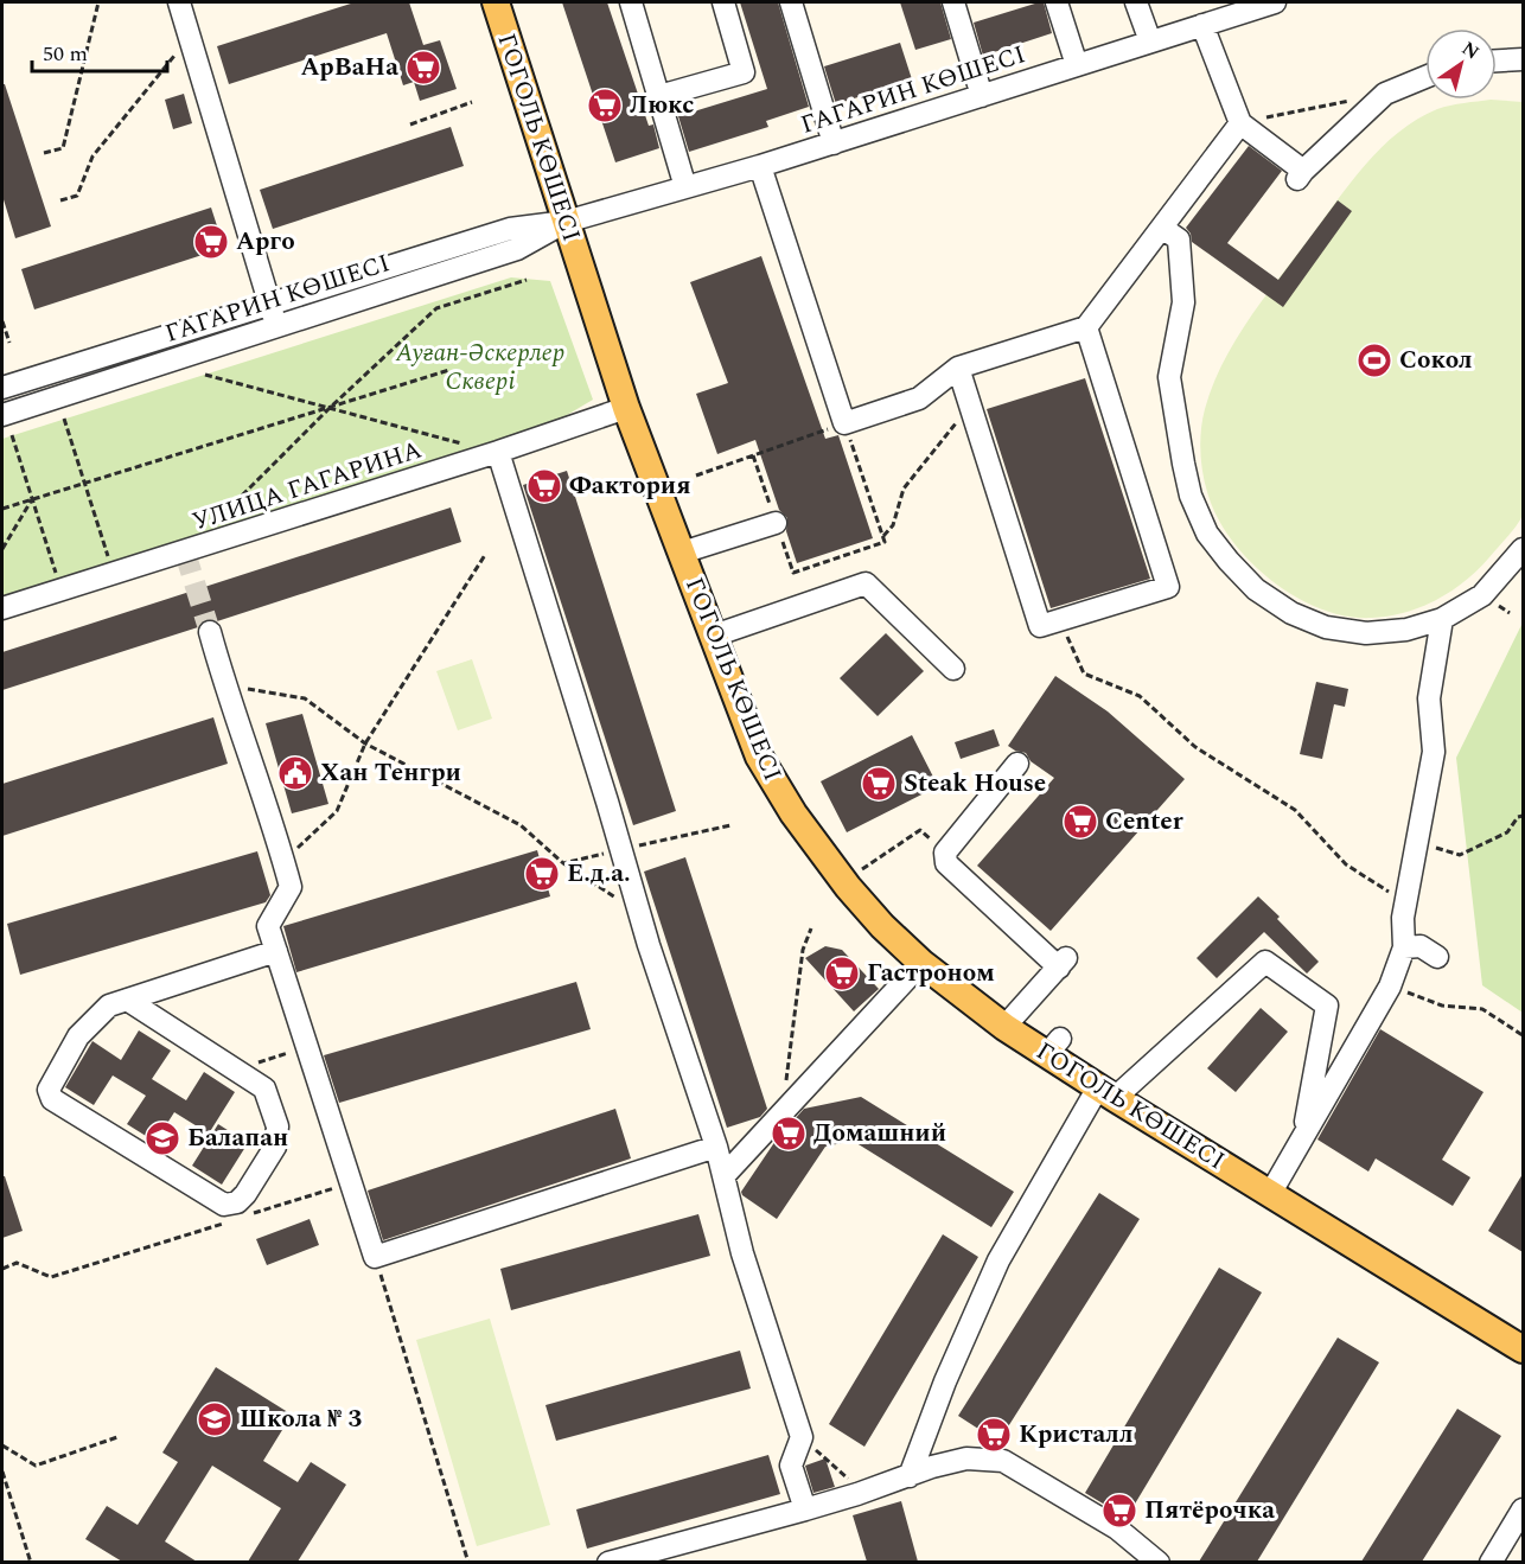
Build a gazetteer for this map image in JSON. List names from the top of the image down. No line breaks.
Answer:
{"streets":{"main road":["ГОГОЛЬ КӨШЕСІ"],"street":["ГАГАРИН КӨШЕСІ","УЛИЦА ГАГАРИНА"]},"crossings":[["ГАГАРИН КӨШЕСІ","ГОГОЛЬ КӨШЕСІ"],["ГОГОЛЬ КӨШЕСІ","УЛИЦА ГАГАРИНА"]],"parks":["Ауған-Әскерлер Сквері"],"places":{"supermarket":["АрВаНа","Люкс","Арго","Фактория","Steak House","Center","Е.д.а.","Гастроном","Домашний","Кристалл","Пятёрочка"],"sports":["Сокол"],"public building":["Хан Тенгри"],"school or university":["Балапан","Школа № 3"]},"scale_bar":"50 m","north":"top right"}
